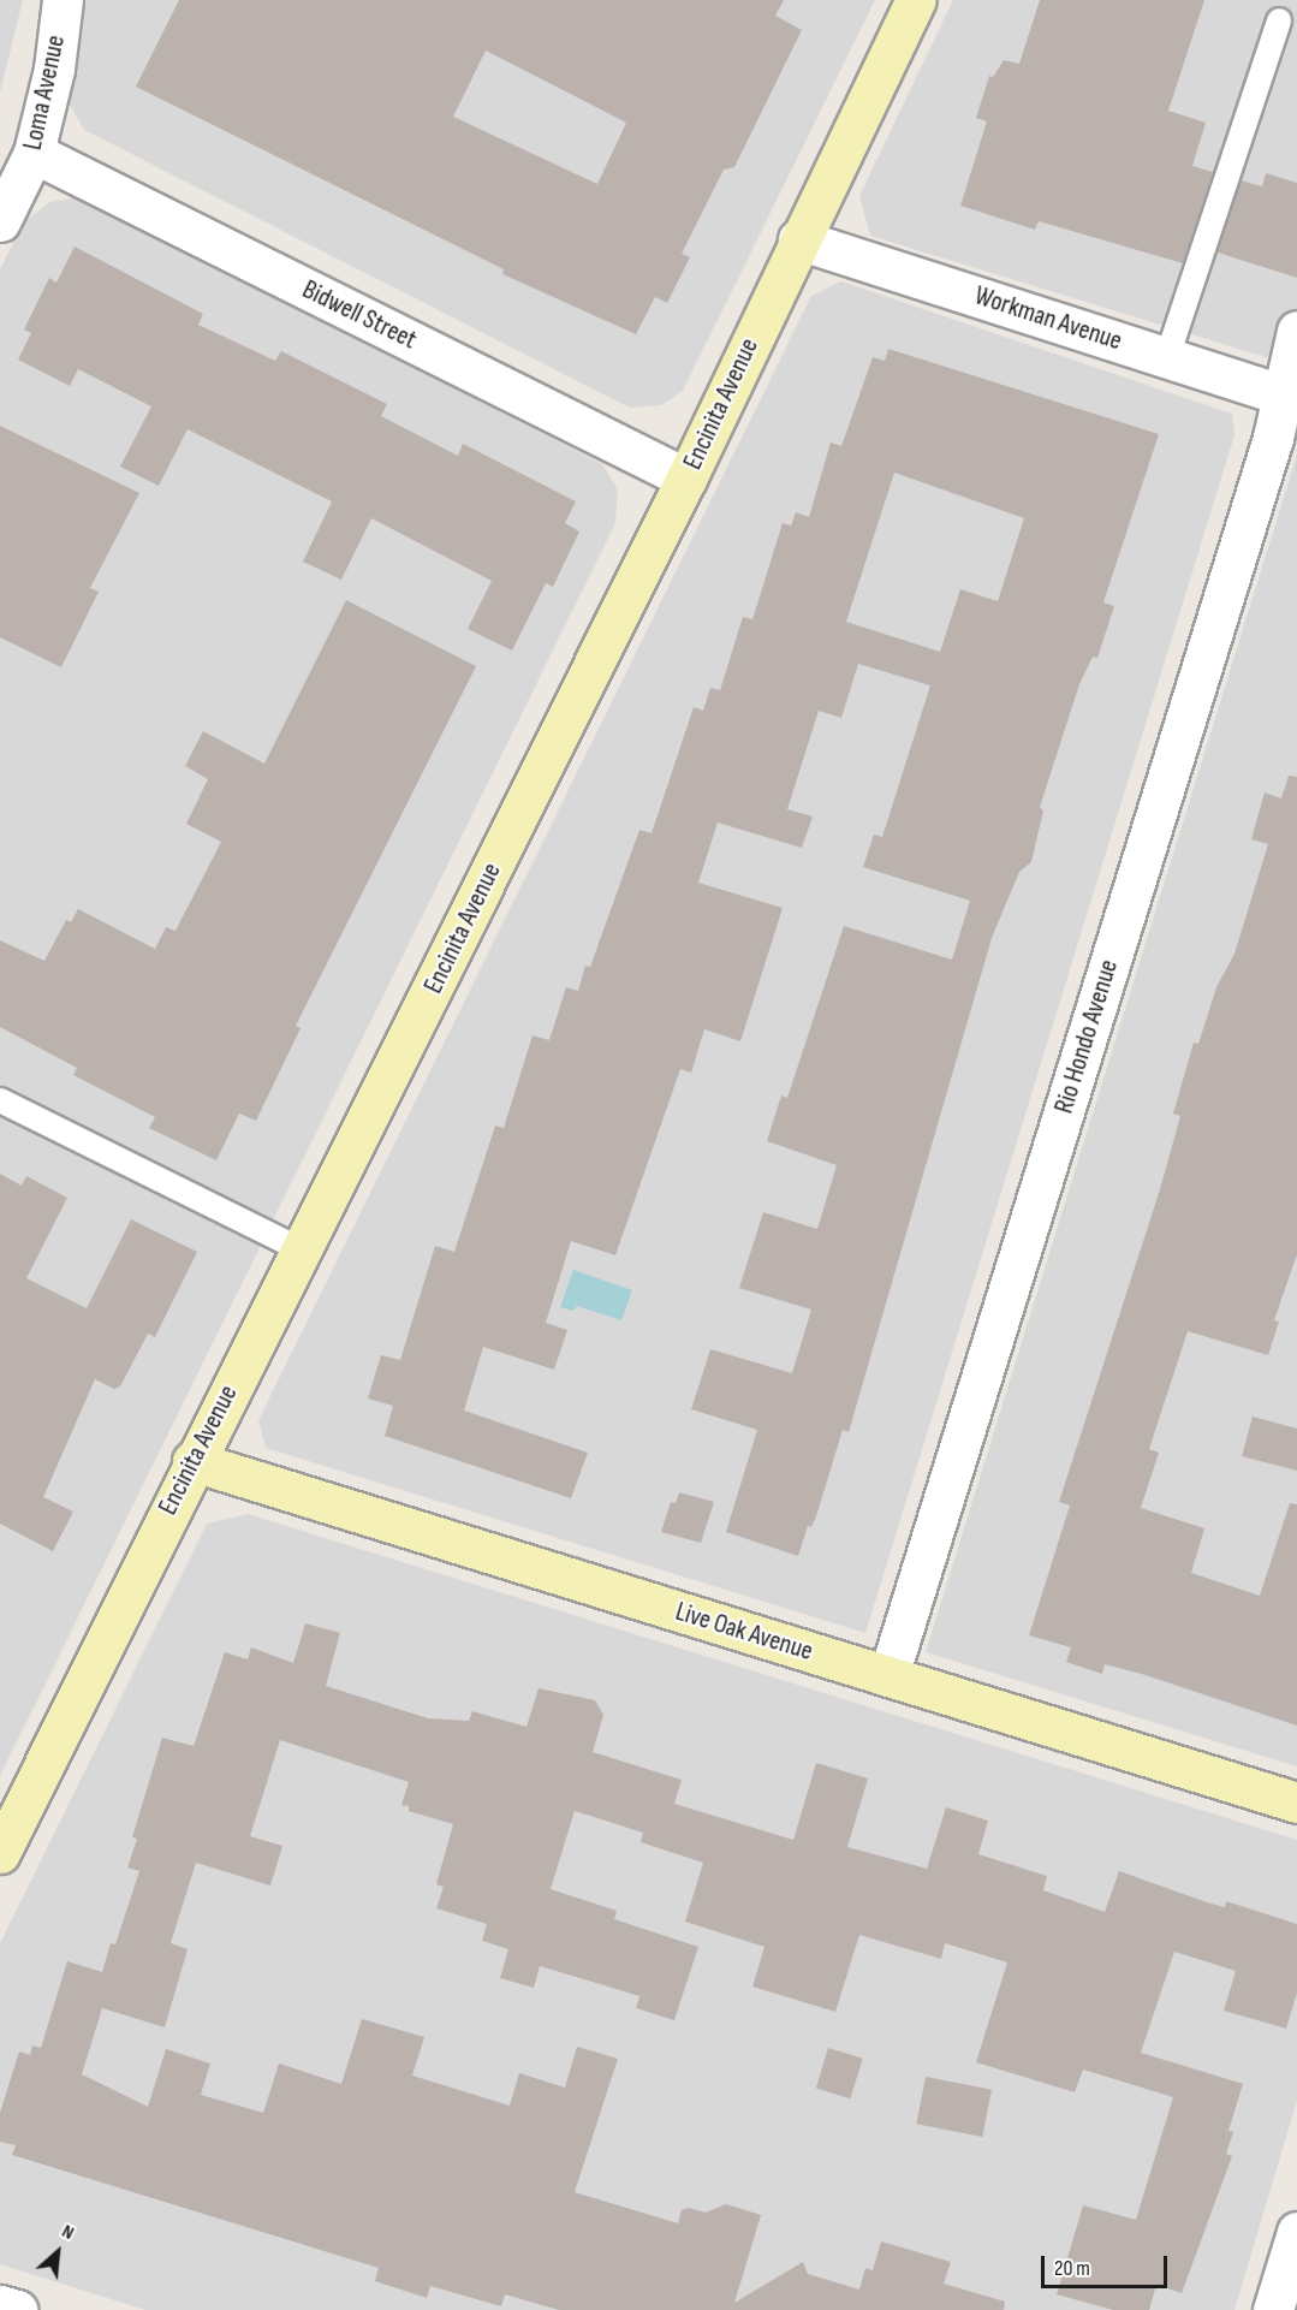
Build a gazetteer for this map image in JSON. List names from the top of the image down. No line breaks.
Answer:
{"streets":{"street":["Loma Avenue","Bidwell Street","Workman Avenue","Encinita Avenue","Rio Hondo Avenue","Live Oak Avenue"]},"crossings":[["Loma Avenue","Bidwell Street"],["Bidwell Street","Encinita Avenue"],["Workman Avenue","Encinita Avenue"],["Workman Avenue","Rio Hondo Avenue"],["Encinita Avenue","Live Oak Avenue"],["Rio Hondo Avenue","Live Oak Avenue"]],"scale_bar":"20 m","north":"top right"}
